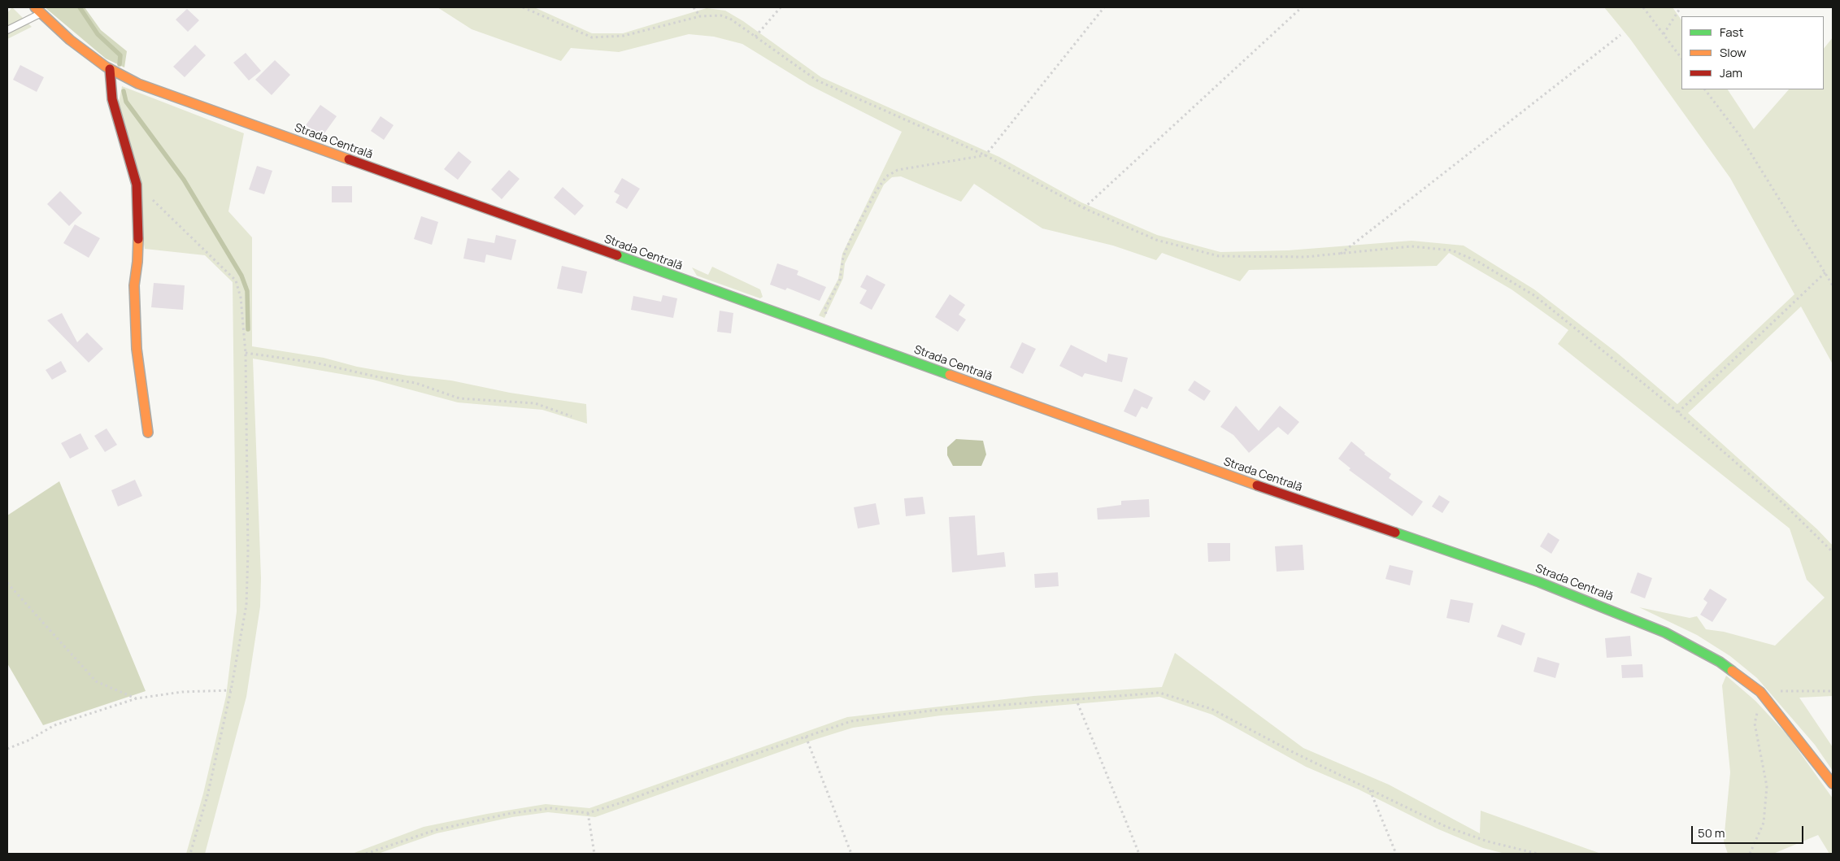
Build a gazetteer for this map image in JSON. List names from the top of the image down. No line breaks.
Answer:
{"streets":{"street":["Strada Centrală"]},"legend":["Fast","Slow","Jam"],"scale_bar":"50 m"}
